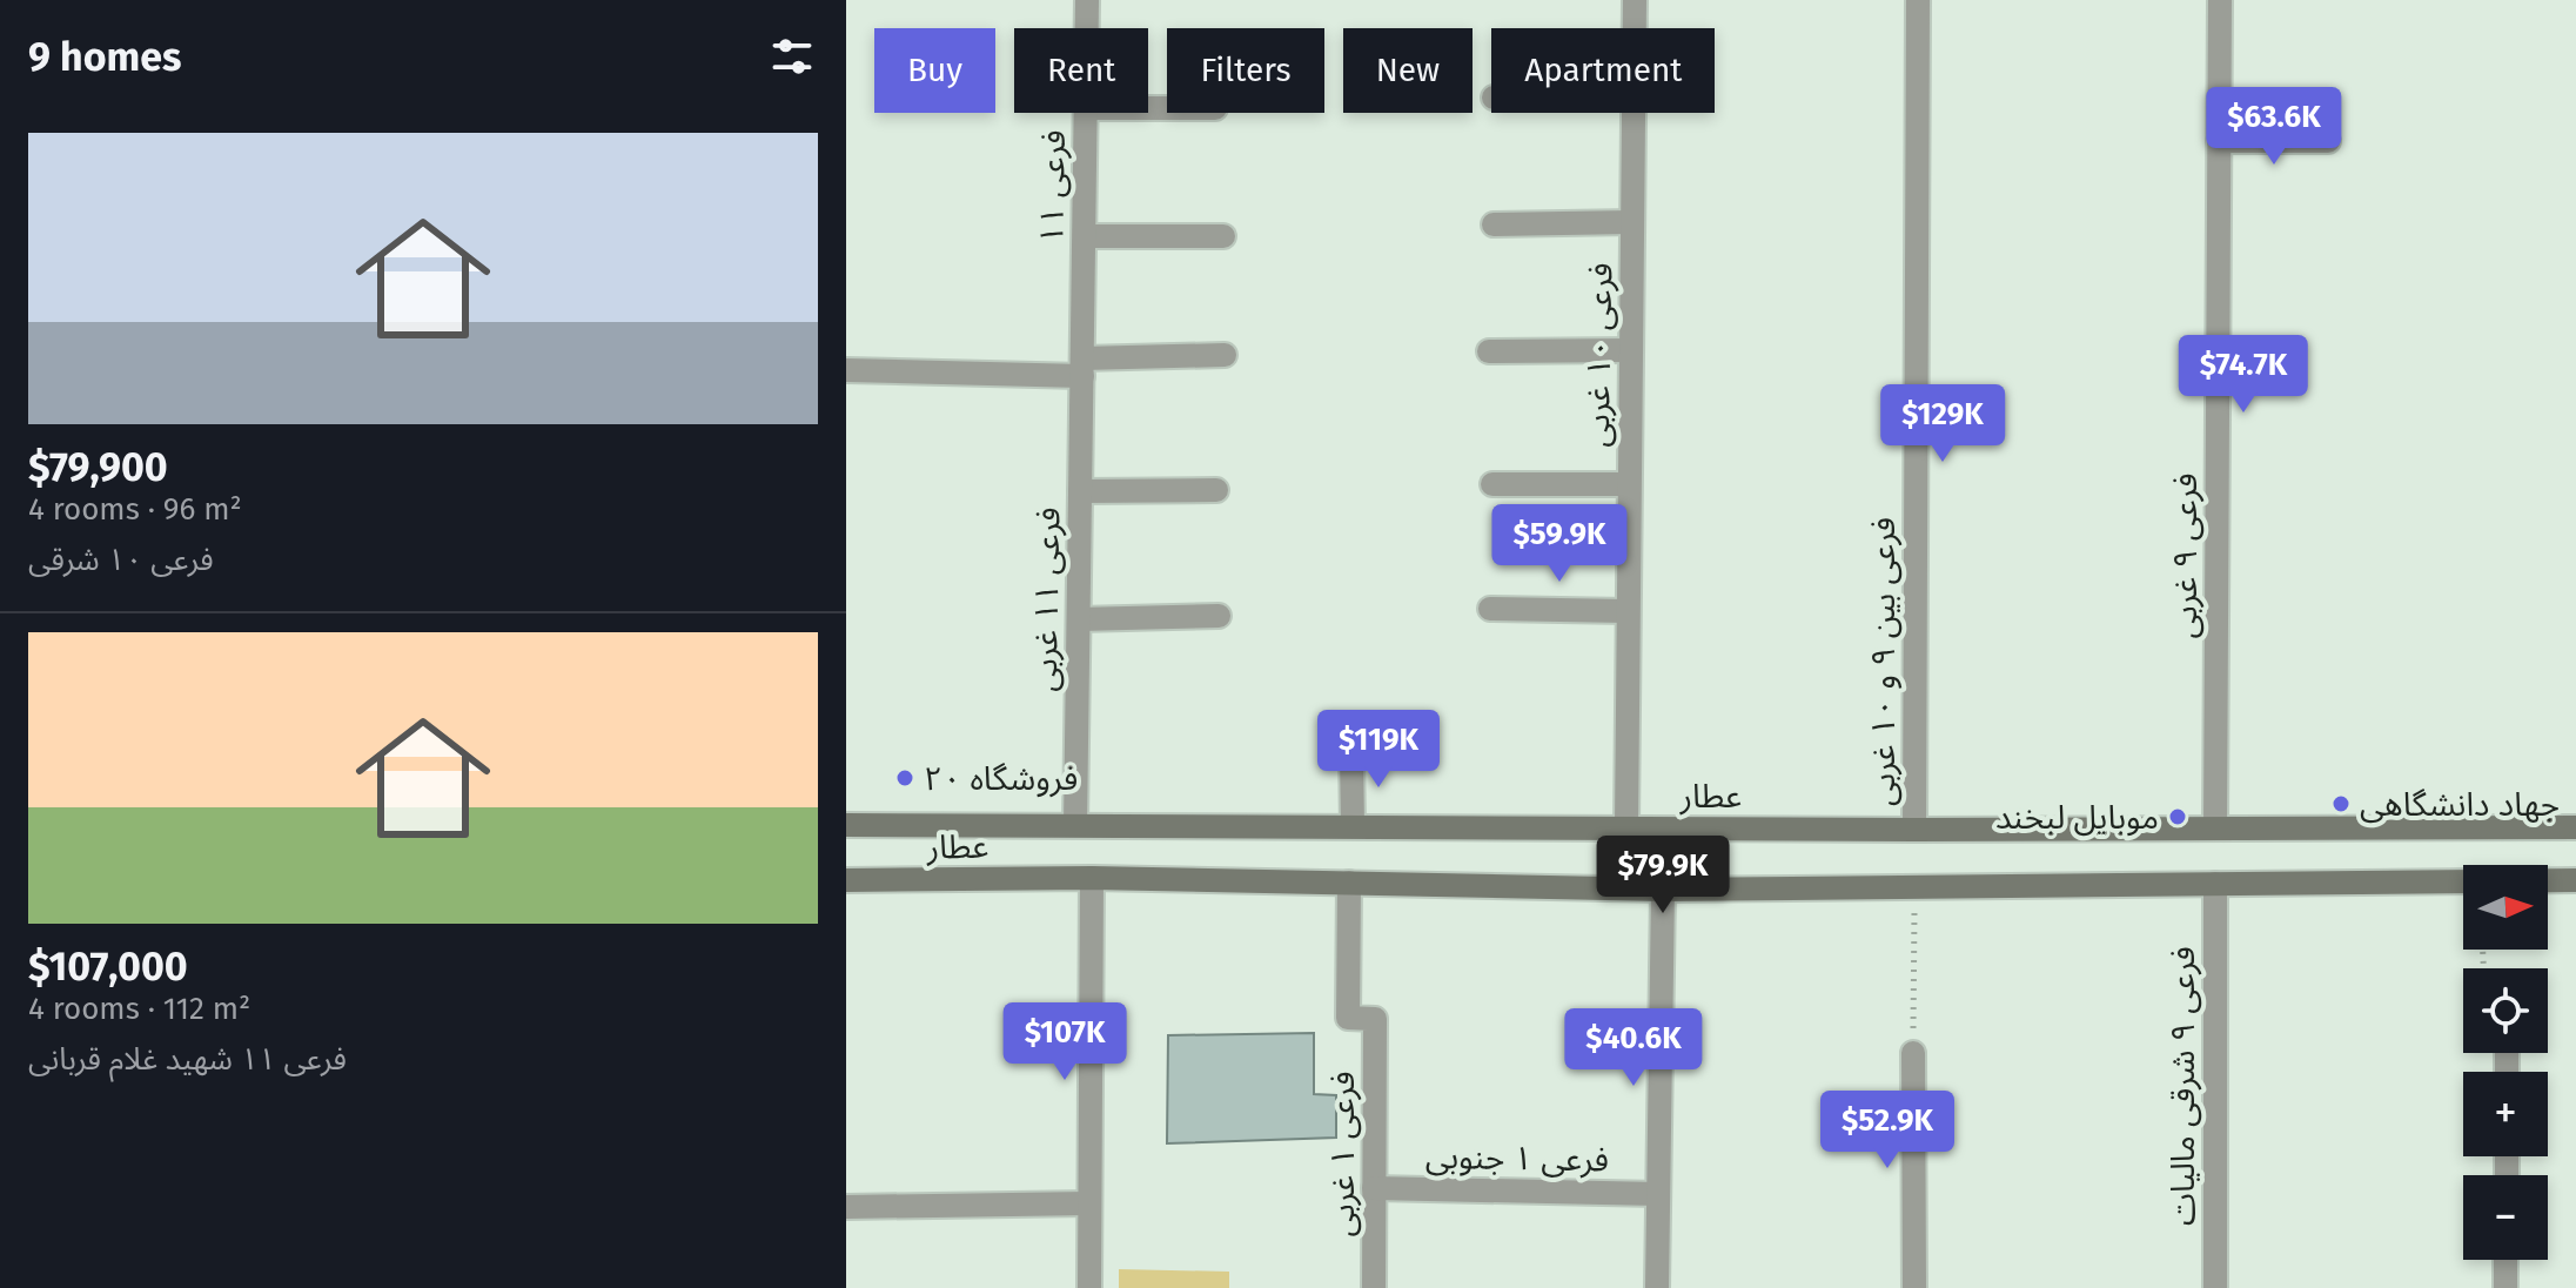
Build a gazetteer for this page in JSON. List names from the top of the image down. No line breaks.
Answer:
{"streets":{"main road":["عطار"],"street":["فرعی ۱۱","فرعی ۱۰ غربی","فرعی ۹ غربی","فرعی ۱۱ غربی","فرعی بین ۹ و ۱۰ غربی","فرعی ۹ شرقی مالیات","فرعی ۱ غربی","فرعی ۱ جنوبی"]},"crossings":[["فرعی ۱۱","فرعی ۱۱ غربی"],["فرعی ۱۰ غربی","عطار"],["فرعی ۹ غربی","عطار"],["فرعی ۱۱ غربی","عطار"],["فرعی بین ۹ و ۱۰ غربی","عطار"],["عطار","فرعی ۹ شرقی مالیات"],["عطار","فرعی ۱ غربی"],["فرعی ۱ غربی","فرعی ۱ جنوبی"]],"places":["فروشگاه ۲۰","جهاد دانشگاهی","موبایل لبخند"],"north":"right","page":{"heading":"9 homes","chip":["Buy","Rent","Filters","New","Apartment"],"price":["$63.6K","$74.7K","$129K","$59.9K","$119K","$79.9K","$107K","$40.6K","$52.9K"],"list":[{"name":"$79,900","note":"4 rooms · 96 m² · فرعی ۱۰ شرقی"},{"name":"$107,000","note":"4 rooms · 112 m² · فرعی ۱۱ شهید غلام قربانی"}],"map_buttons":["+","−"]}}
